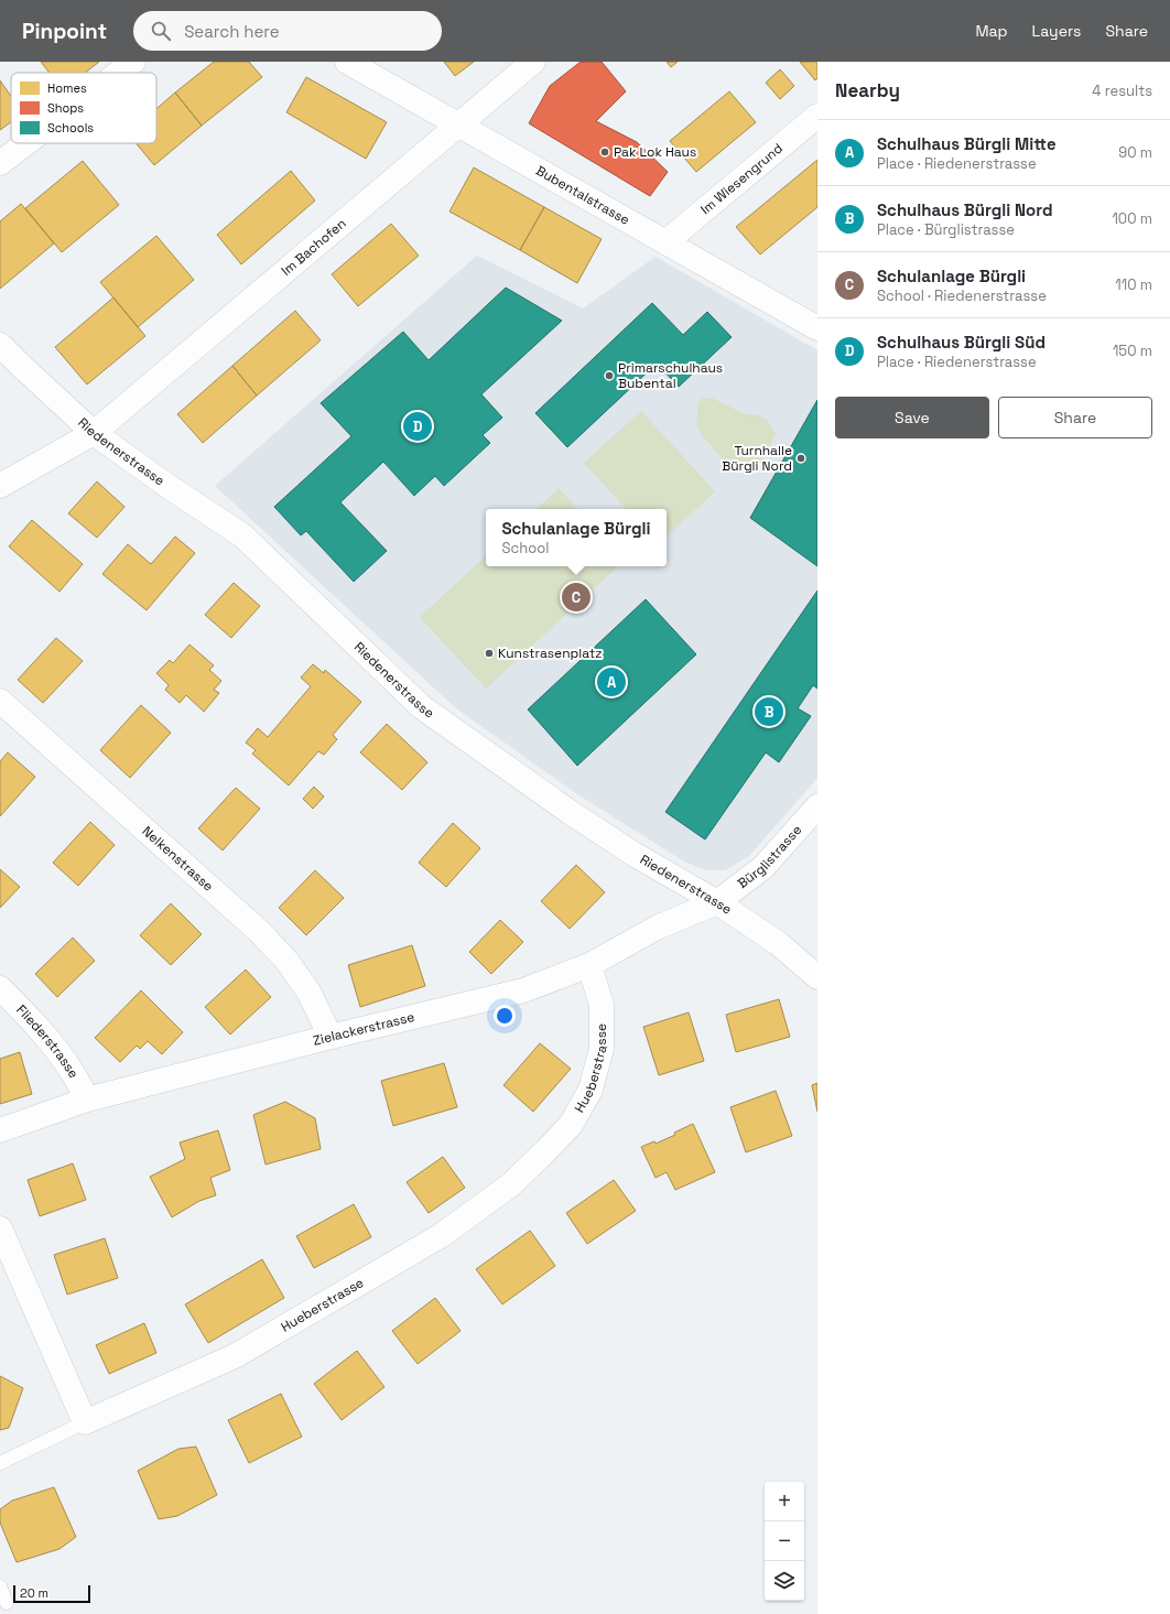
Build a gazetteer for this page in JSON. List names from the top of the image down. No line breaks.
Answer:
{"streets":{"street":["Im Wiesengrund","Bubentalstrasse","Im Bachofen","Riedenerstrasse","Bürglistrasse","Nelkenstrasse","Zielackerstrasse","Fliederstrasse","Hueberstrasse"]},"crossings":[["Im Wiesengrund","Bubentalstrasse"],["Bubentalstrasse","Im Bachofen"],["Im Bachofen","Riedenerstrasse"],["Riedenerstrasse","Bürglistrasse"],["Riedenerstrasse","Zielackerstrasse"],["Bürglistrasse","Zielackerstrasse"],["Nelkenstrasse","Zielackerstrasse"],["Zielackerstrasse","Fliederstrasse"],["Zielackerstrasse","Hueberstrasse"]],"places":["Pak Lok Haus","Primarschulhaus Bubental","Turnhalle Bürgli Nord","Kunstrasenplatz"],"legend":["Homes","Shops","Schools"],"scale_bar":"20 m","page":{"header":"Pinpoint","search":"Search here","nav":["Map","Layers","Share"],"heading":["Nearby","4 results"],"list":[{"mark":"A","name":"Schulhaus Bürgli Mitte","note":"Place · Riedenerstrasse","value":"90 m"},{"mark":"B","name":"Schulhaus Bürgli Nord","note":"Place · Bürglistrasse","value":"100 m"},{"mark":"C","name":"Schulanlage Bürgli","note":"School · Riedenerstrasse","value":"110 m"},{"mark":"D","name":"Schulhaus Bürgli Süd","note":"Place · Riedenerstrasse","value":"150 m"}],"buttons":["Save","Share"],"pins":["D","C","A","B"],"popup":["Schulanlage Bürgli","School"],"map_buttons":["+","−"],"scale":"20 m"}}
